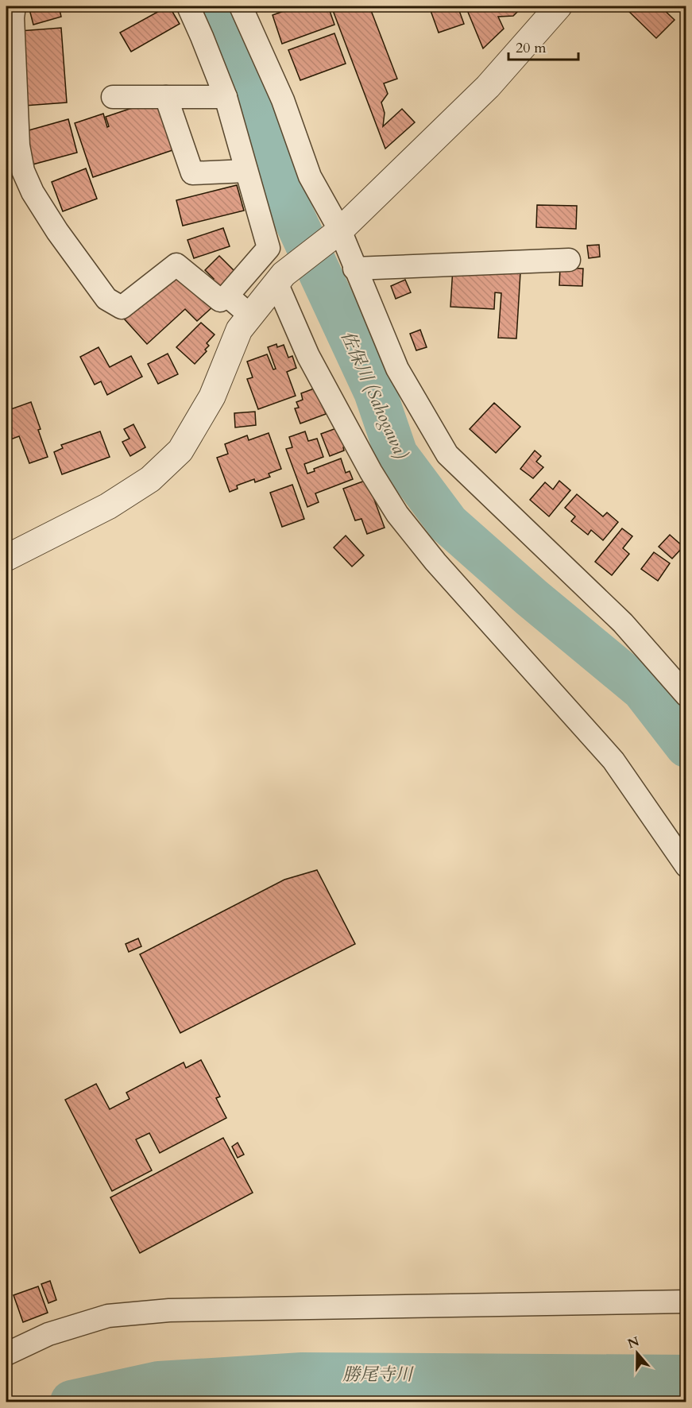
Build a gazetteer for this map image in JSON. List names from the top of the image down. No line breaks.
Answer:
{"water":["佐保川 (Sahogawa)","勝尾寺川"],"scale_bar":"20 m","north":"top"}
